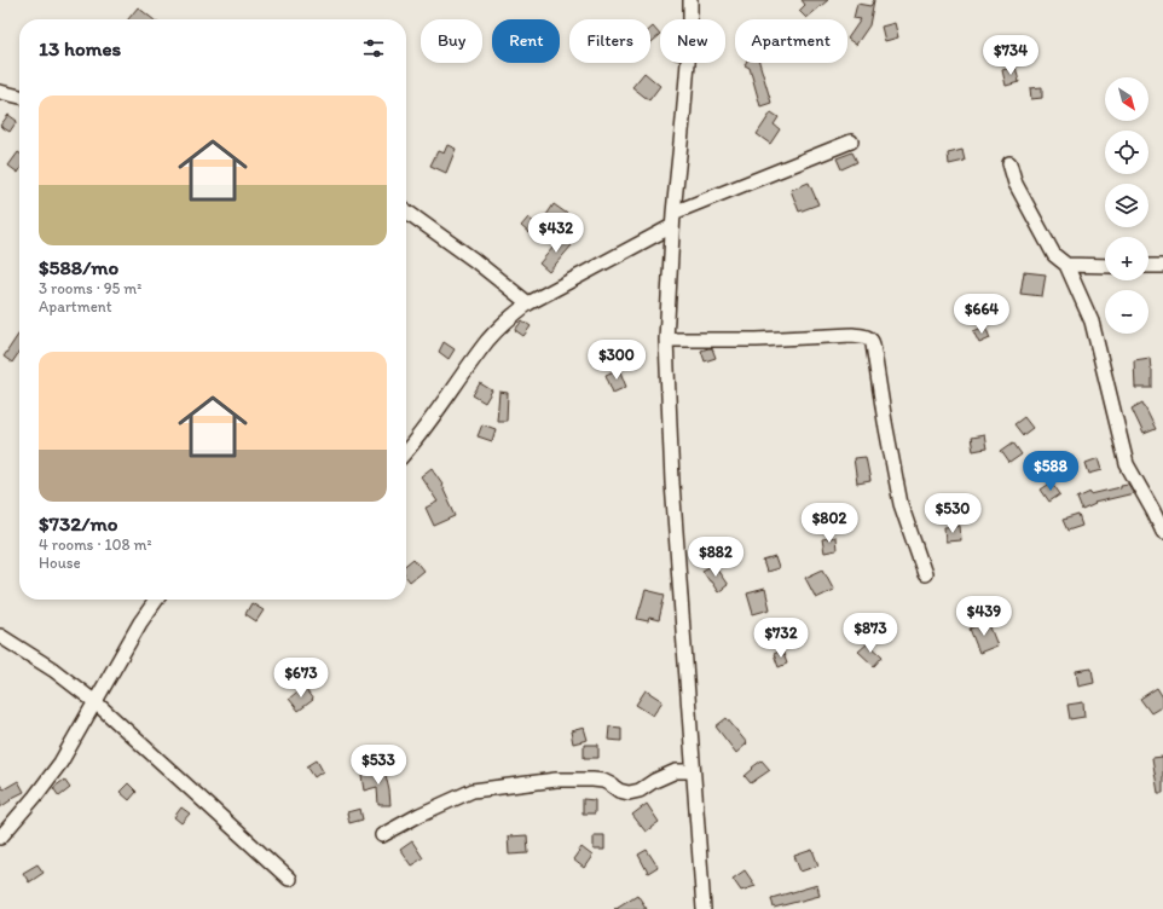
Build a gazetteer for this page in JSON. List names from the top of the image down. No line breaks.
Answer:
{"north":"bottom right","page":{"chip":["Buy","Rent","Filters","New","Apartment"],"heading":"13 homes","price":["$734","$432","$664","$300","$588","$530","$802","$882","$439","$873","$732","$673","$533"],"map_buttons":["+","−"],"list":[{"name":"$588/mo","note":"3 rooms · 95 m² · Apartment"},{"name":"$732/mo","note":"4 rooms · 108 m² · House"}]}}
